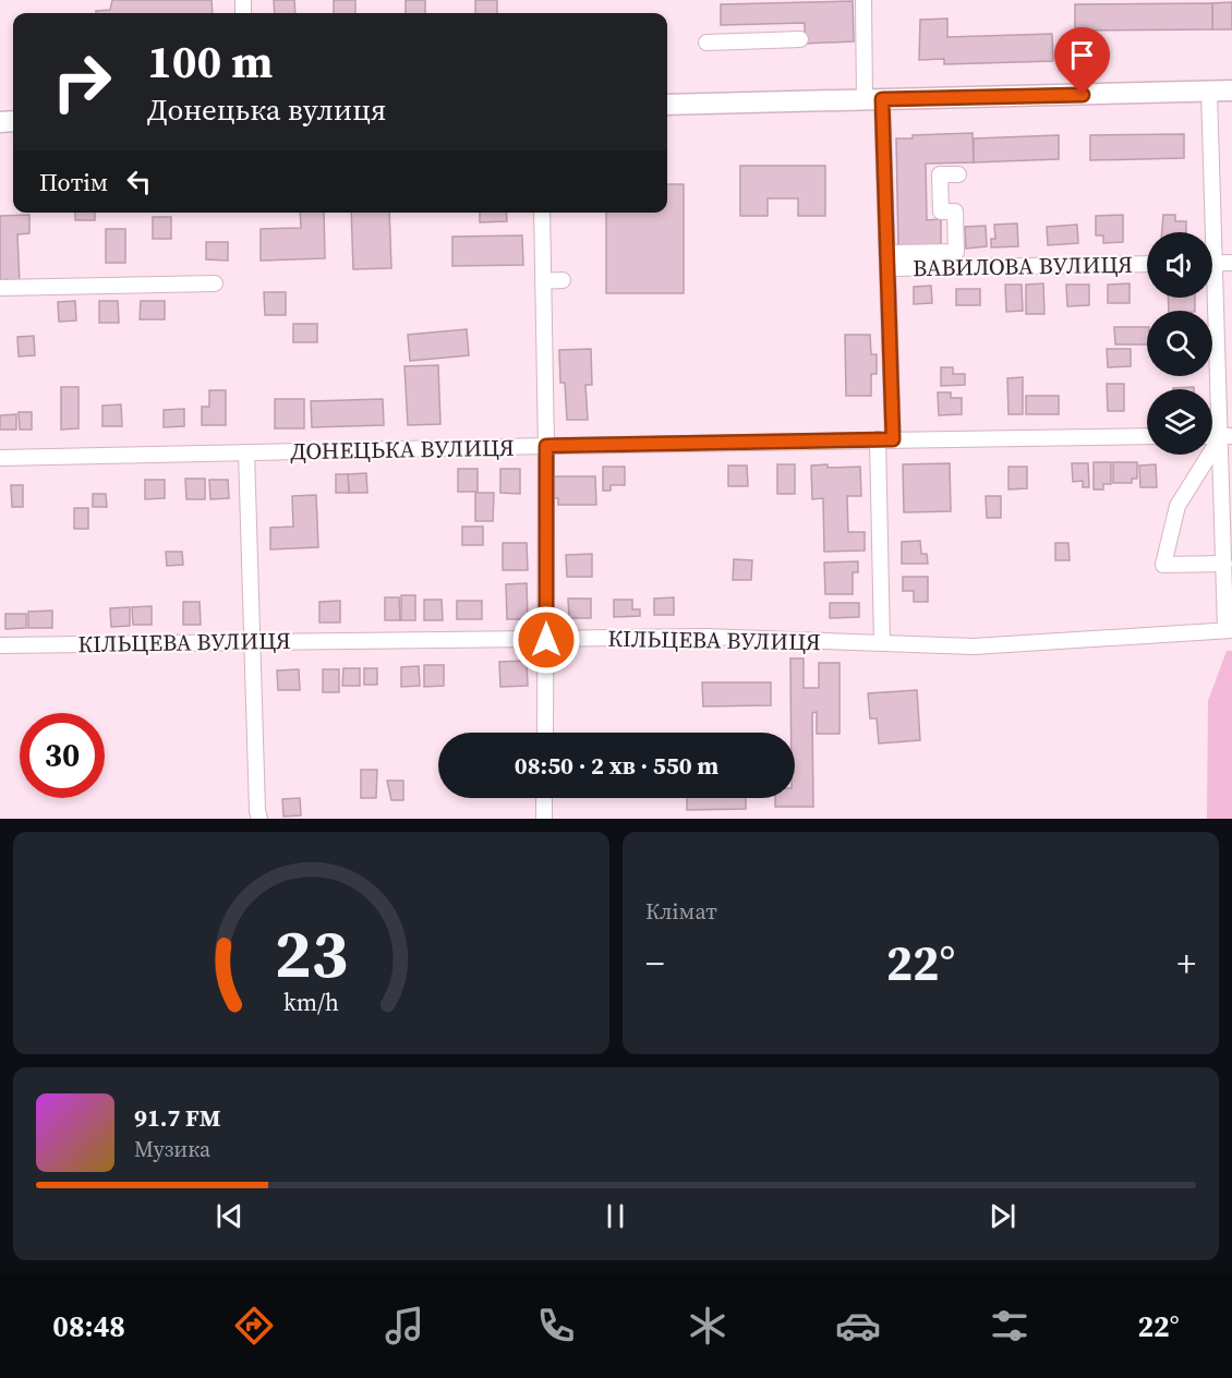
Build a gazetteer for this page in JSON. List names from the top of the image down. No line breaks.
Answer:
{"streets":{"street":["ВАВИЛОВА ВУЛИЦЯ","ДОНЕЦЬКА ВУЛИЦЯ","КІЛЬЦЕВА ВУЛИЦЯ"]},"page":{"turn":["100 m","Донецька вулиця"],"then":"Потім","limit":"30","trip":"08:50 · 2 хв · 550 m","tile":"Клімат","heat":["−","22°","+"],"song":["91.7 FM","Музика"],"tabs":["08:48","22°"],"gauge":["23","km/h"]}}
